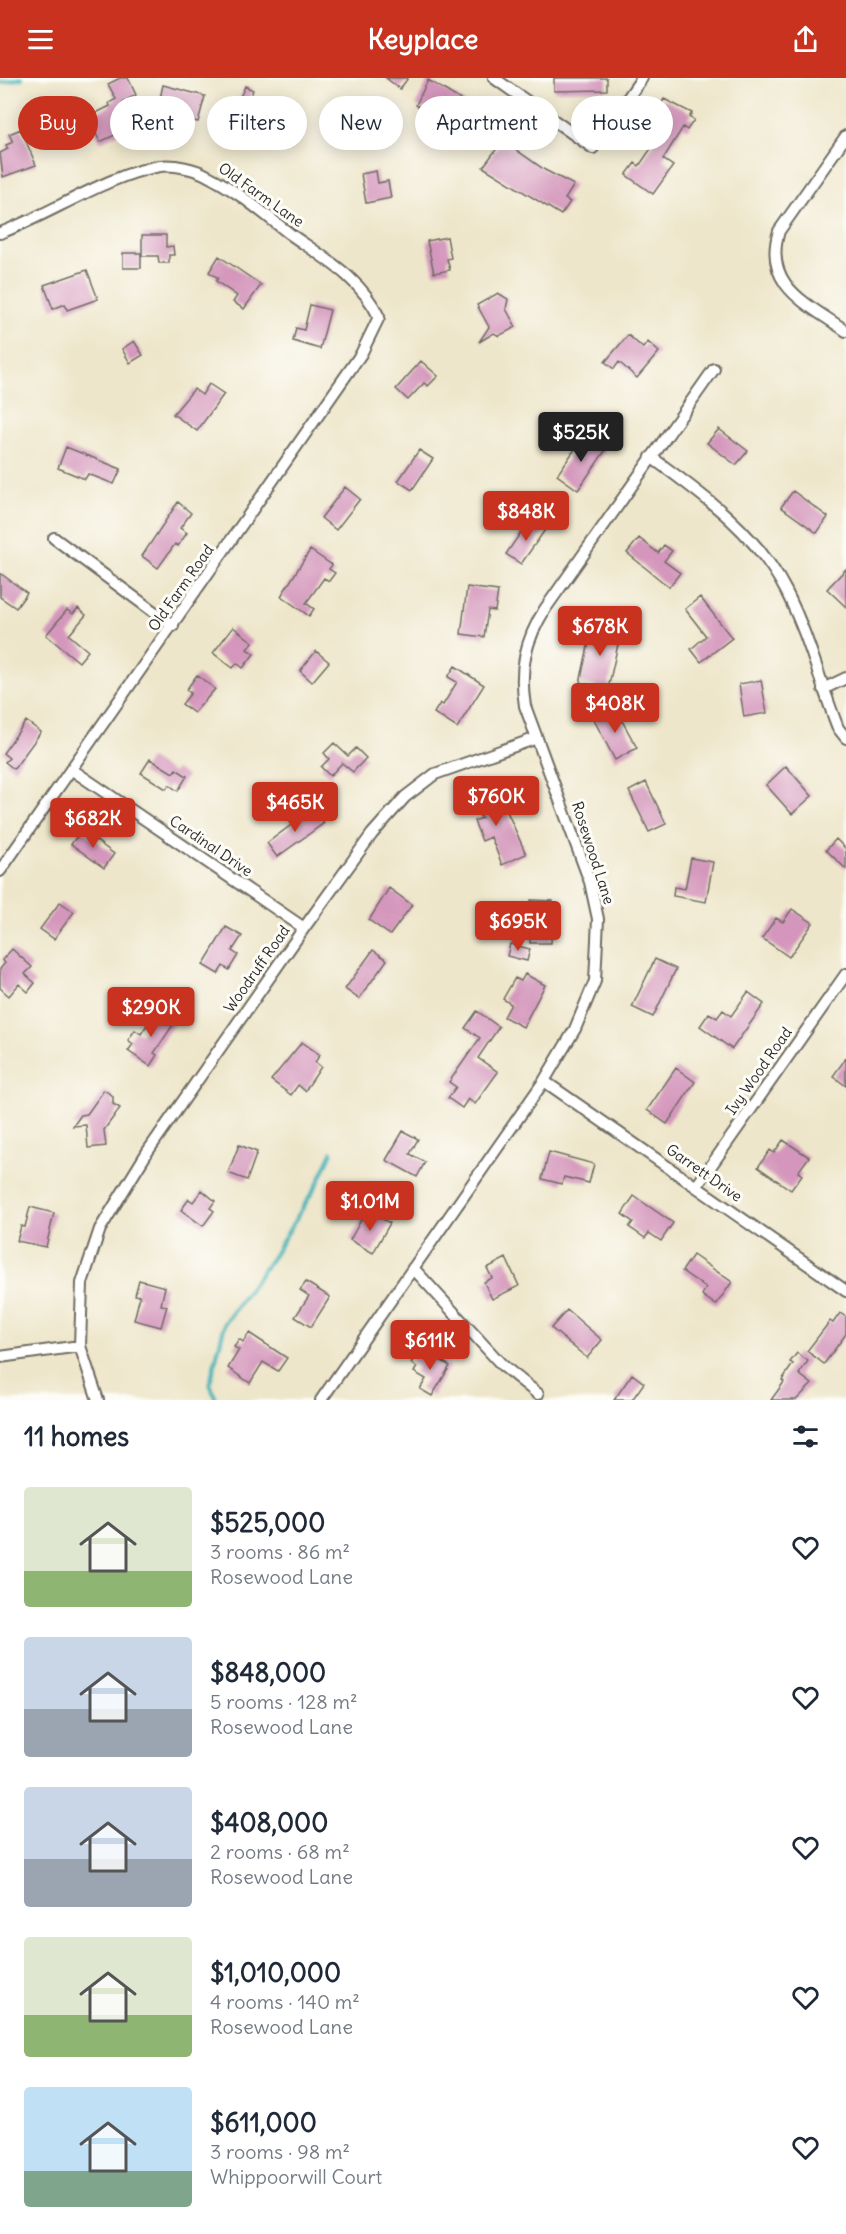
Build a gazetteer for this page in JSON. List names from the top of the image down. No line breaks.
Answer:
{"streets":{"street":["Old Farm Lane","Old Farm Road","Cardinal Drive","Rosewood Lane","Woodruff Road","Ivy Wood Road","Garrett Drive"]},"crossings":[["Old Farm Lane","Old Farm Road"],["Old Farm Road","Cardinal Drive"],["Cardinal Drive","Woodruff Road"],["Rosewood Lane","Woodruff Road"],["Rosewood Lane","Garrett Drive"],["Ivy Wood Road","Garrett Drive"]],"page":{"header":"Keyplace","chip":["Buy","Rent","Filters","New","Apartment","House"],"price":["$525K","$848K","$678K","$408K","$760K","$465K","$682K","$695K","$290K","$1.01M","$611K"],"heading":"11 homes","list":[{"name":"$525,000","note":"3 rooms · 86 m² · Rosewood Lane"},{"name":"$848,000","note":"5 rooms · 128 m² · Rosewood Lane"},{"name":"$408,000","note":"2 rooms · 68 m² · Rosewood Lane"},{"name":"$1,010,000","note":"4 rooms · 140 m² · Rosewood Lane"},{"name":"$611,000","note":"3 rooms · 98 m² · Whippoorwill Court"}]}}
